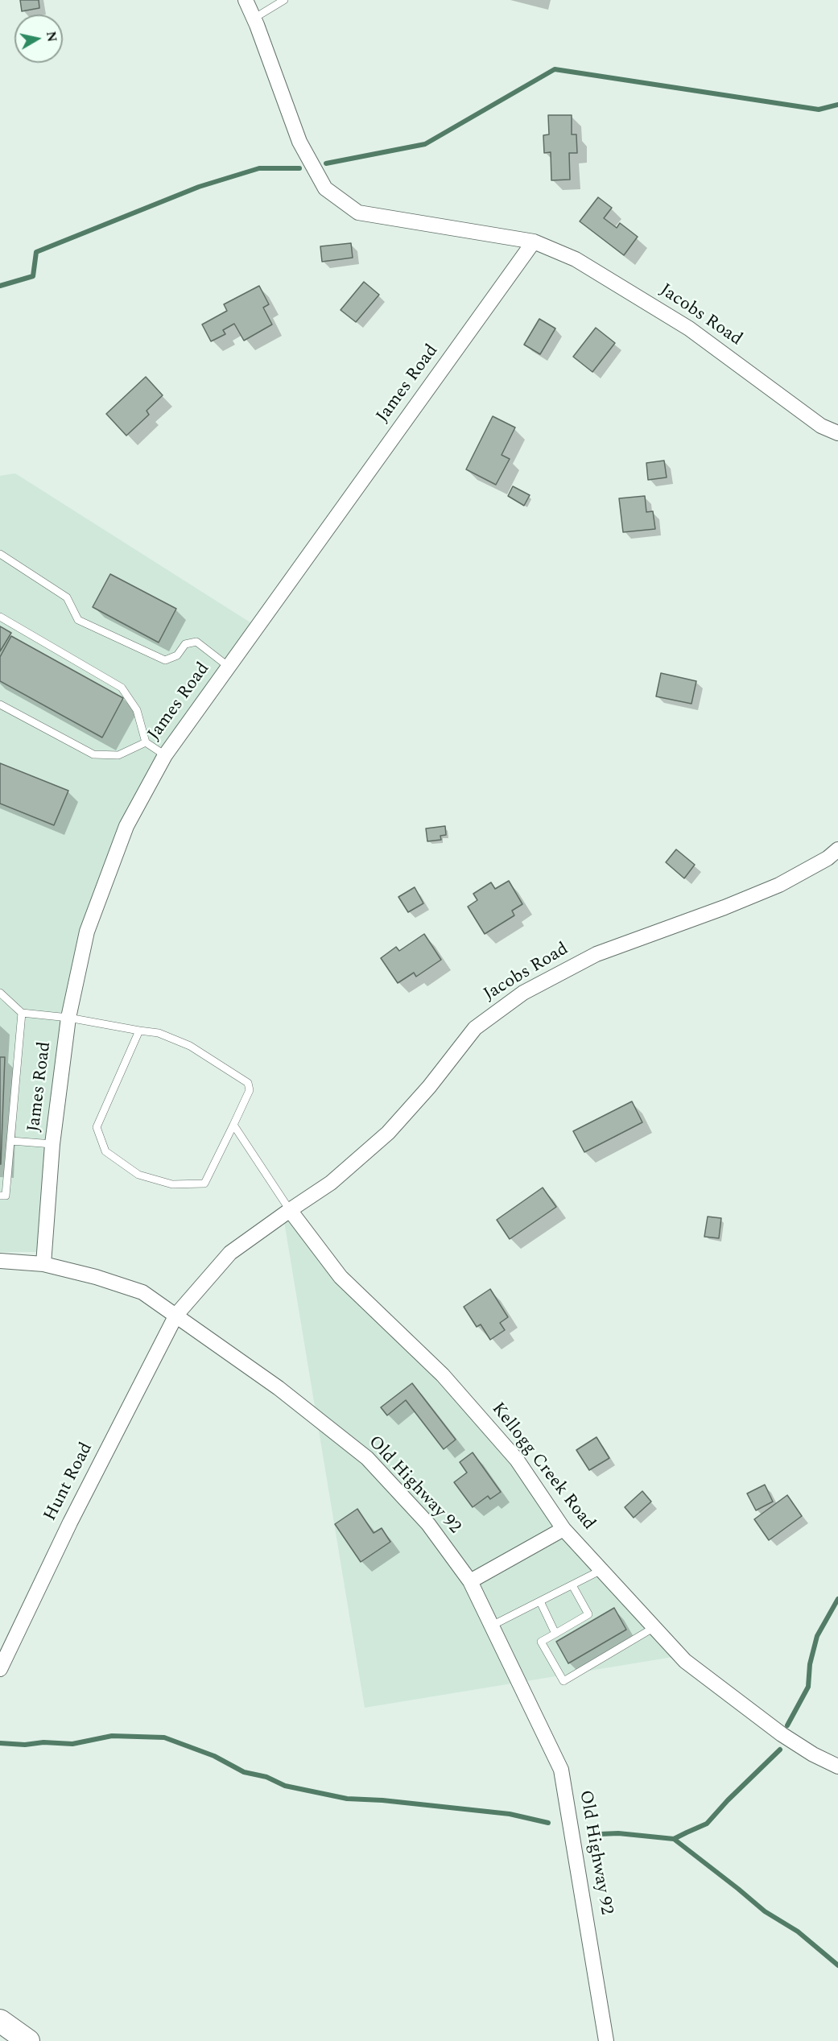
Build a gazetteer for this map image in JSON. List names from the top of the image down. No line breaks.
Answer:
{"streets":{"street":["Jacobs Road","James Road","Kellogg Creek Road","Hunt Road","Old Highway 92"]},"crossings":[["Jacobs Road","James Road"],["Jacobs Road","Kellogg Creek Road"],["James Road","Old Highway 92"],["Hunt Road","Old Highway 92"]],"north":"right"}
